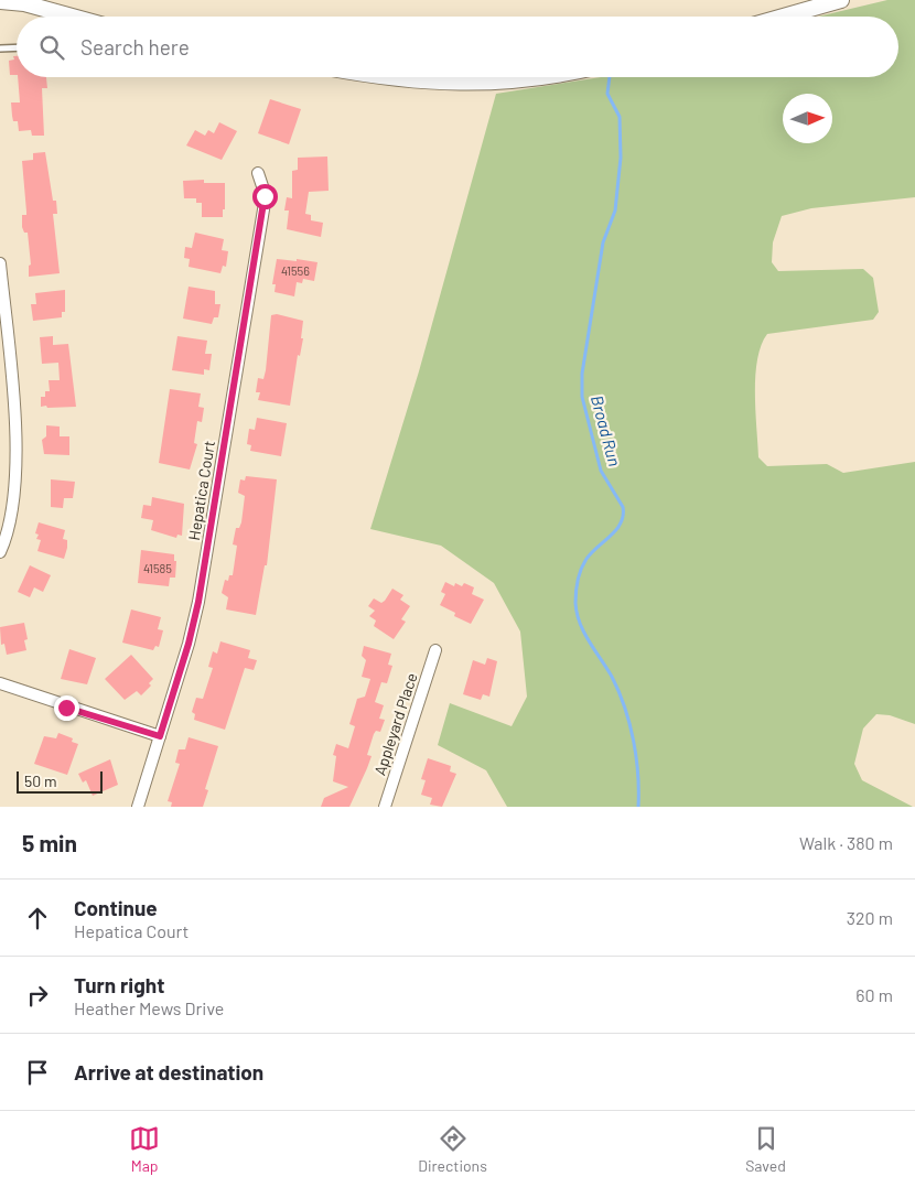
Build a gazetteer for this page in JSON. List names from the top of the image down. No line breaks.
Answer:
{"streets":{"street":["Hepatica Court","Appleyard Place"]},"water":["Broad Run"],"house_numbers":["41556","41585"],"scale_bar":"50 m","north":"right","page":{"search":"Search here","scale":"50 m","heading":["5 min","Walk · 380 m"],"list":[["Continue","Hepatica Court","320 m"],["Turn right","Heather Mews Drive","60 m"],"Arrive at destination"],"nav":["Map","Directions","Saved"]}}
